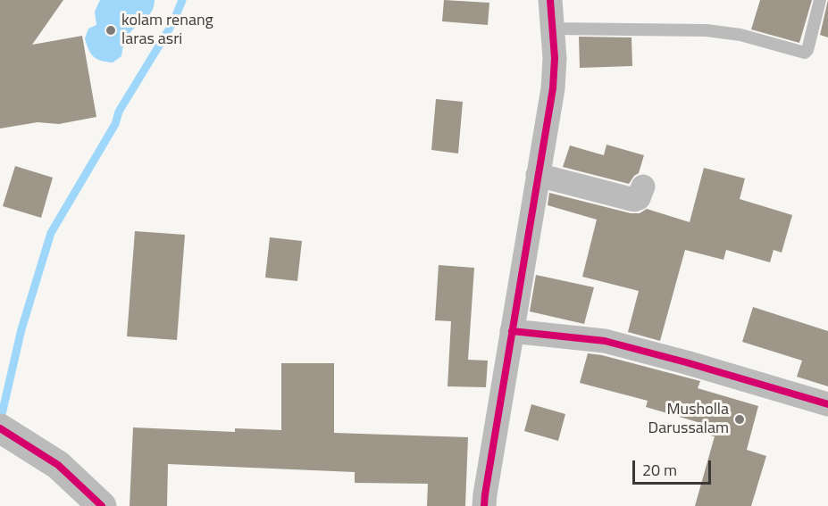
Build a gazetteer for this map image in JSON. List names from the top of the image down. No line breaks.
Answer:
{"places":["kolam renang laras asri","Musholla Darussalam"],"scale_bar":"20 m"}
